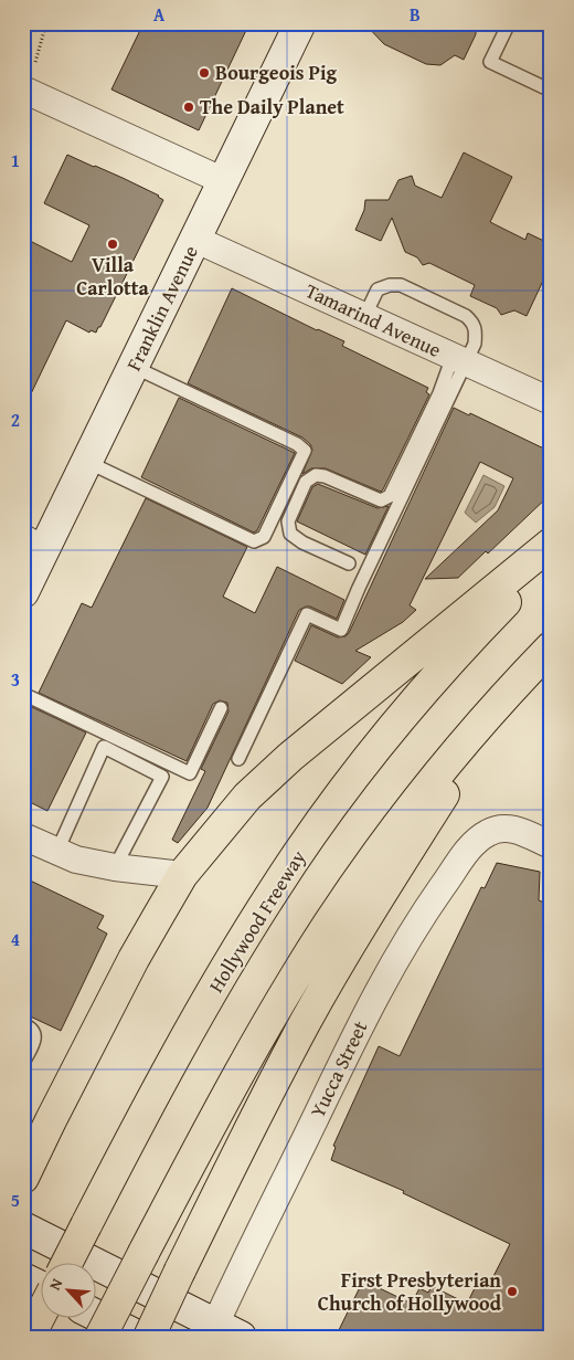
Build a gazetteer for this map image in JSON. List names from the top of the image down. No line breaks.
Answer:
{"streets":{"highway":["Hollywood Freeway"],"main road":["Franklin Avenue"],"street":["Tamarind Avenue","Yucca Street"]},"crossings":[["Franklin Avenue","Tamarind Avenue"]],"places":["Bourgeois Pig","The Daily Planet","Villa Carlotta","First Presbyterian Church of Hollywood"],"north":"top left","grid":{"columns":["A","B"],"rows":["1","2","3","4","5"]}}
